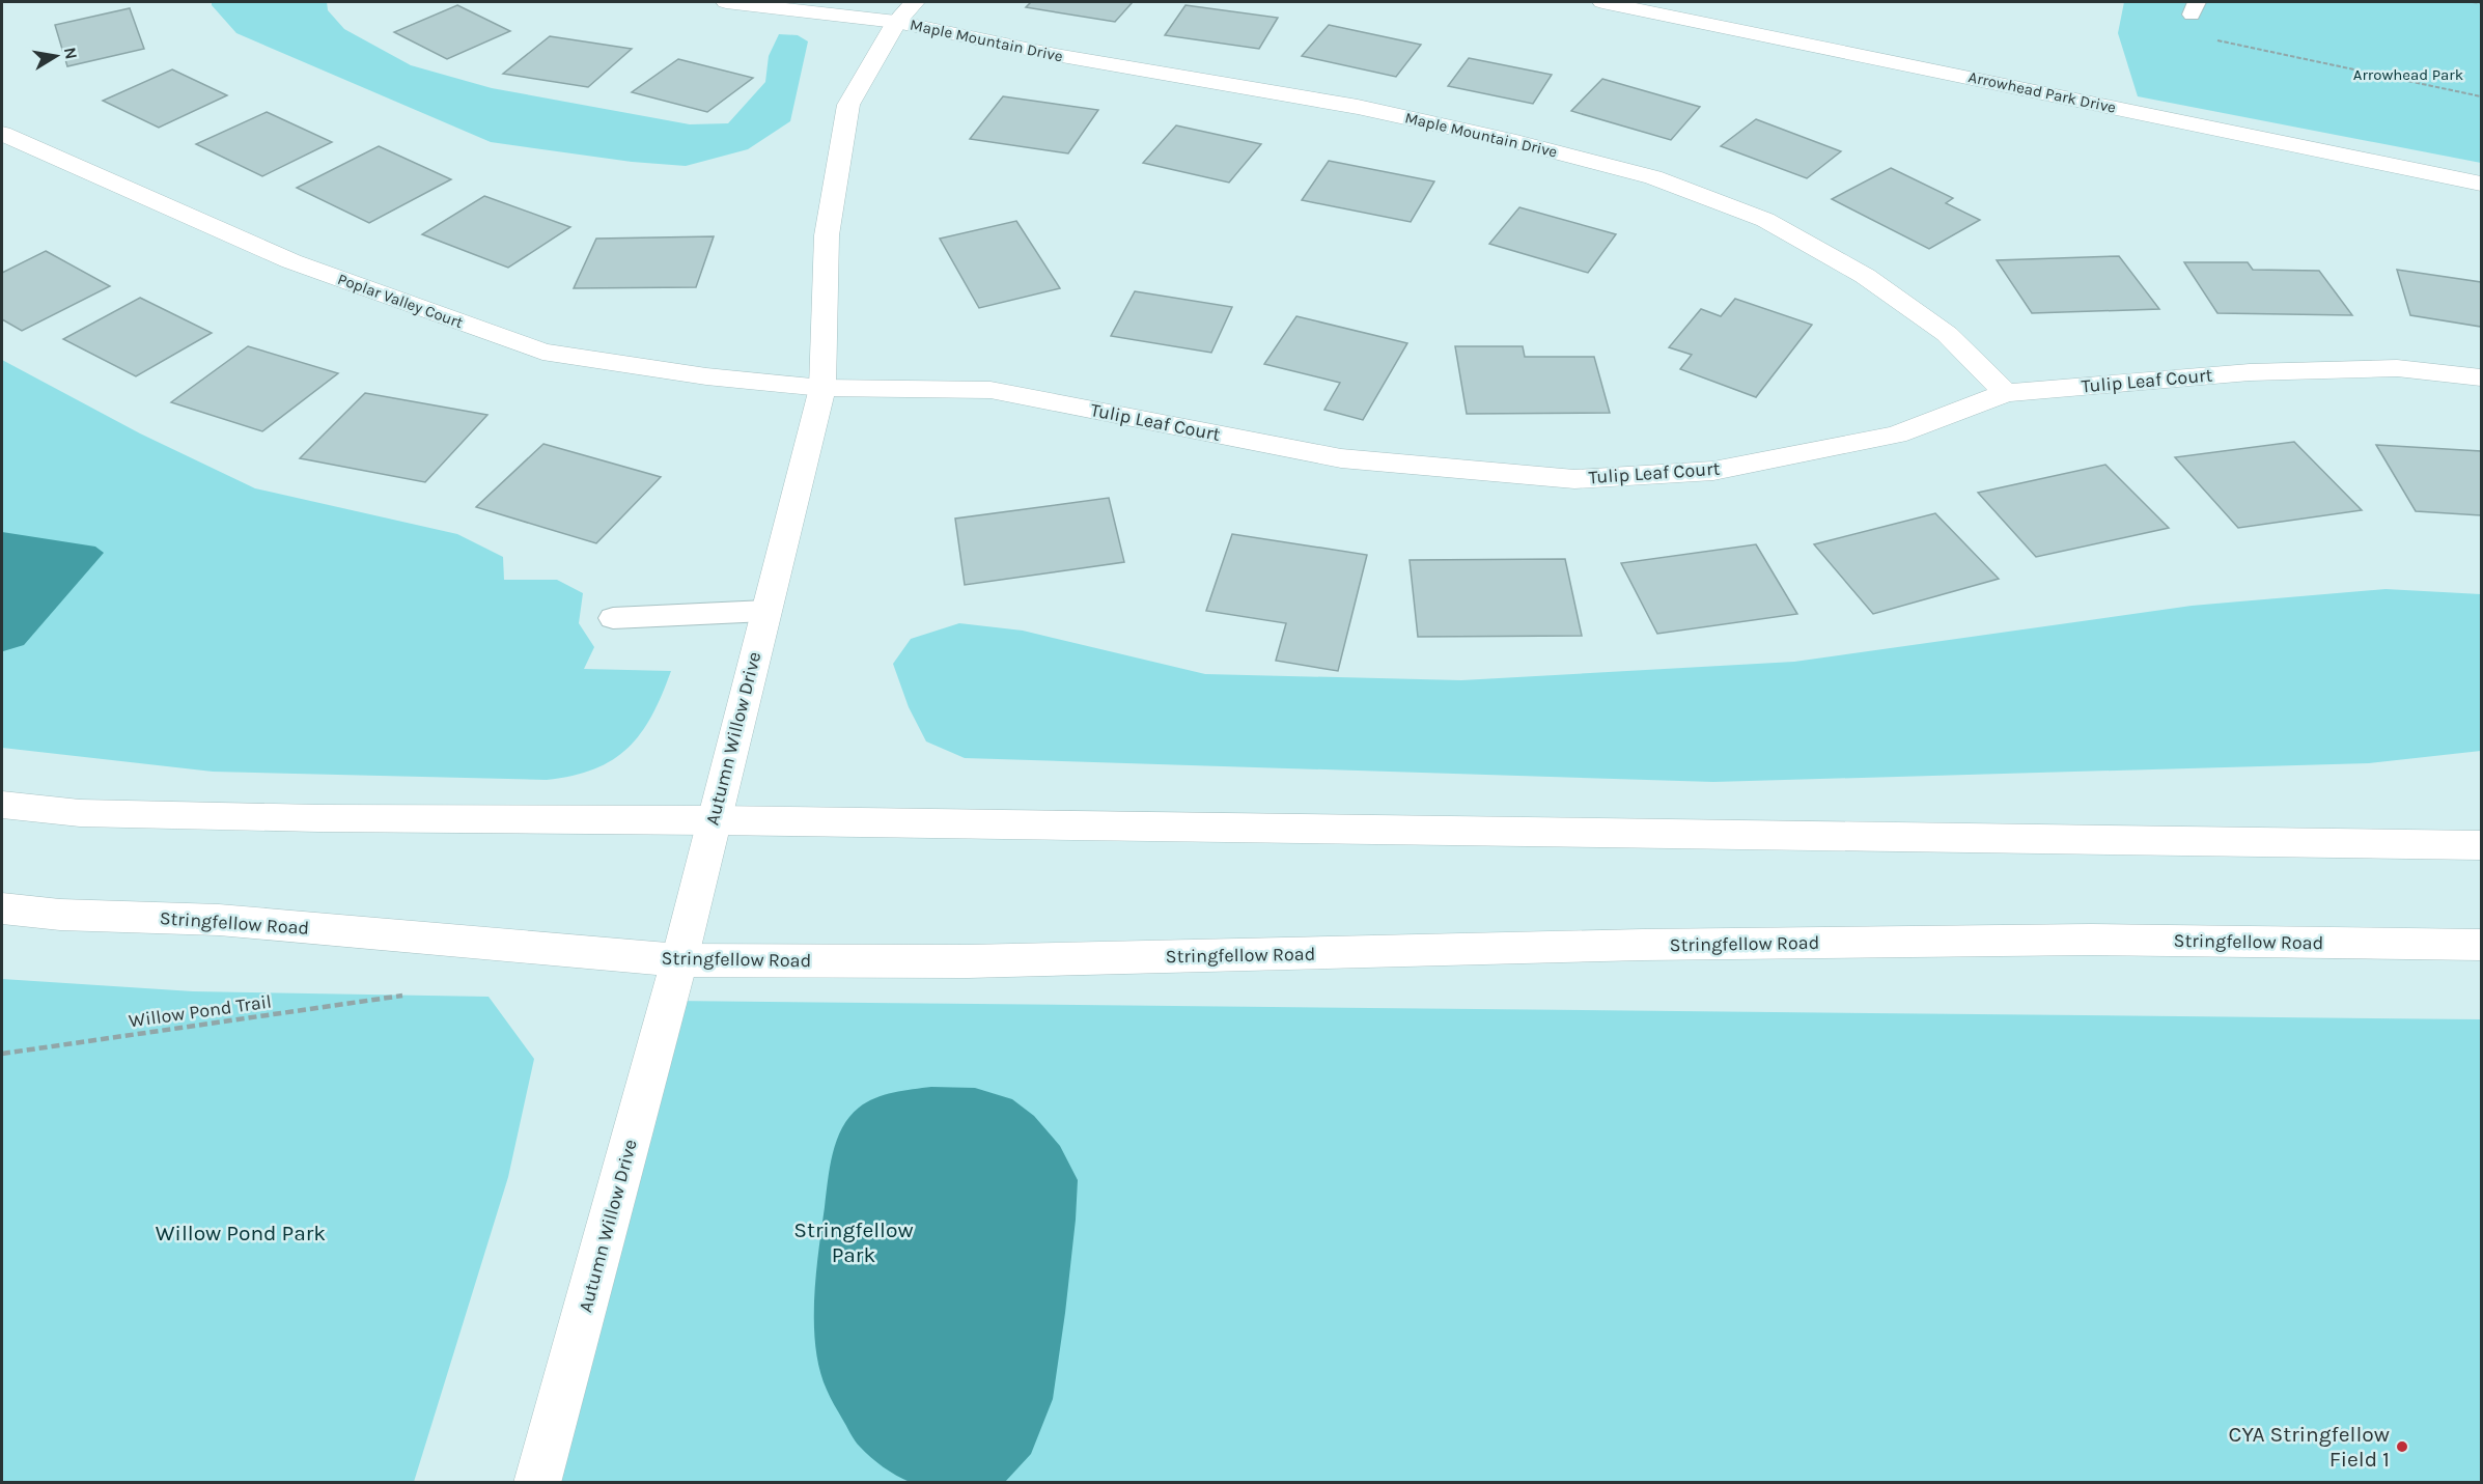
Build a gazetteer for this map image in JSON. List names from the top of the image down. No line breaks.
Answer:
{"streets":{"street":["Maple Mountain Drive","Arrowhead Park Drive","Poplar Valley Court","Tulip Leaf Court","Autumn Willow Drive","Stringfellow Road"],"path":["Willow Pond Trail"]},"crossings":[["Maple Mountain Drive","Tulip Leaf Court"],["Maple Mountain Drive","Autumn Willow Drive"],["Poplar Valley Court","Tulip Leaf Court"],["Poplar Valley Court","Autumn Willow Drive"],["Tulip Leaf Court","Autumn Willow Drive"],["Autumn Willow Drive","Stringfellow Road"]],"parks":["Arrowhead Park","Stringfellow Park","Willow Pond Park"],"places":["CYA Stringfellow Field 1"],"north":"right"}
